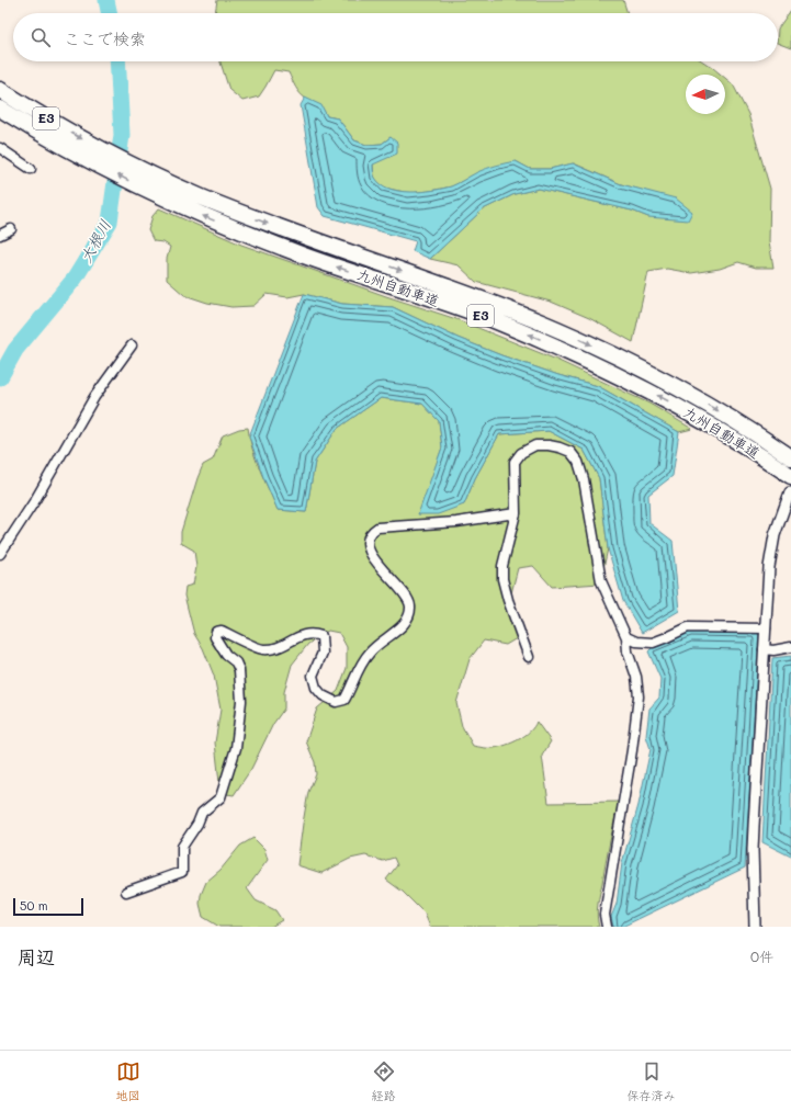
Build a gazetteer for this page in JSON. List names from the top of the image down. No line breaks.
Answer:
{"streets":{"highway":["E3","九州自動車道"]},"water":["大根川"],"scale_bar":"50 m","north":"left","page":{"search":"ここで検索","scale":"50 m","heading":["周辺","0件"],"nav":["地図","経路","保存済み"]}}
